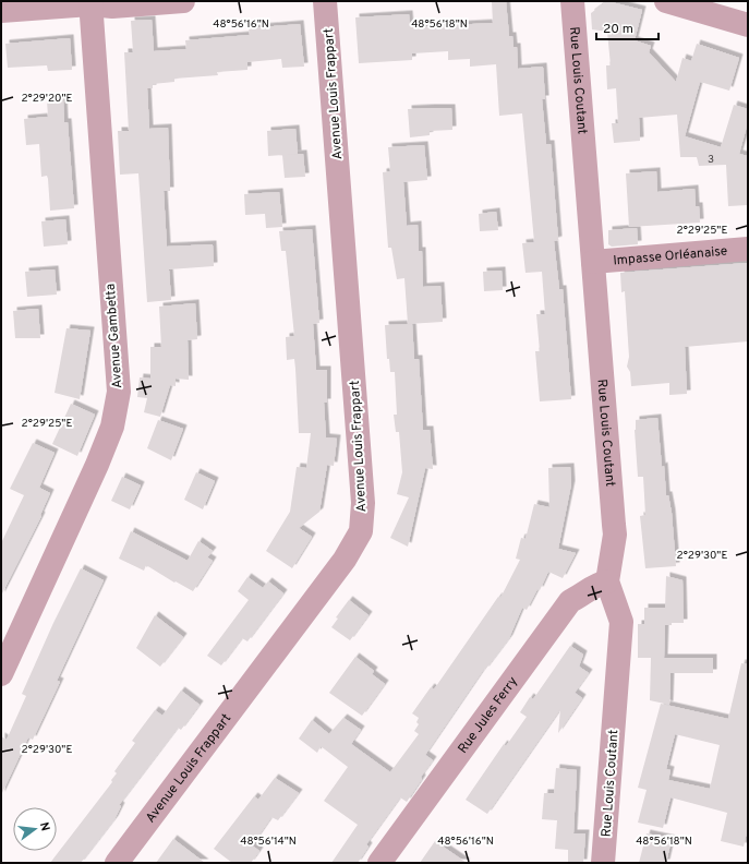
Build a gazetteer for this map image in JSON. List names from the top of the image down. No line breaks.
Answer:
{"streets":{"street":["Rue Louis Coutant","Avenue Louis Frappart","Impasse Orléanaise","Avenue Gambetta","Rue Jules Ferry"]},"crossings":[["Rue Louis Coutant","Impasse Orléanaise"],["Rue Louis Coutant","Rue Jules Ferry"]],"house_numbers":["3"],"scale_bar":"20 m","north":"right","coordinates":["48°56'16\"N","48°56'18\"N","2°29'20\"E","2°29'25\"E","2°29'30\"E","48°56'14\"N"]}
